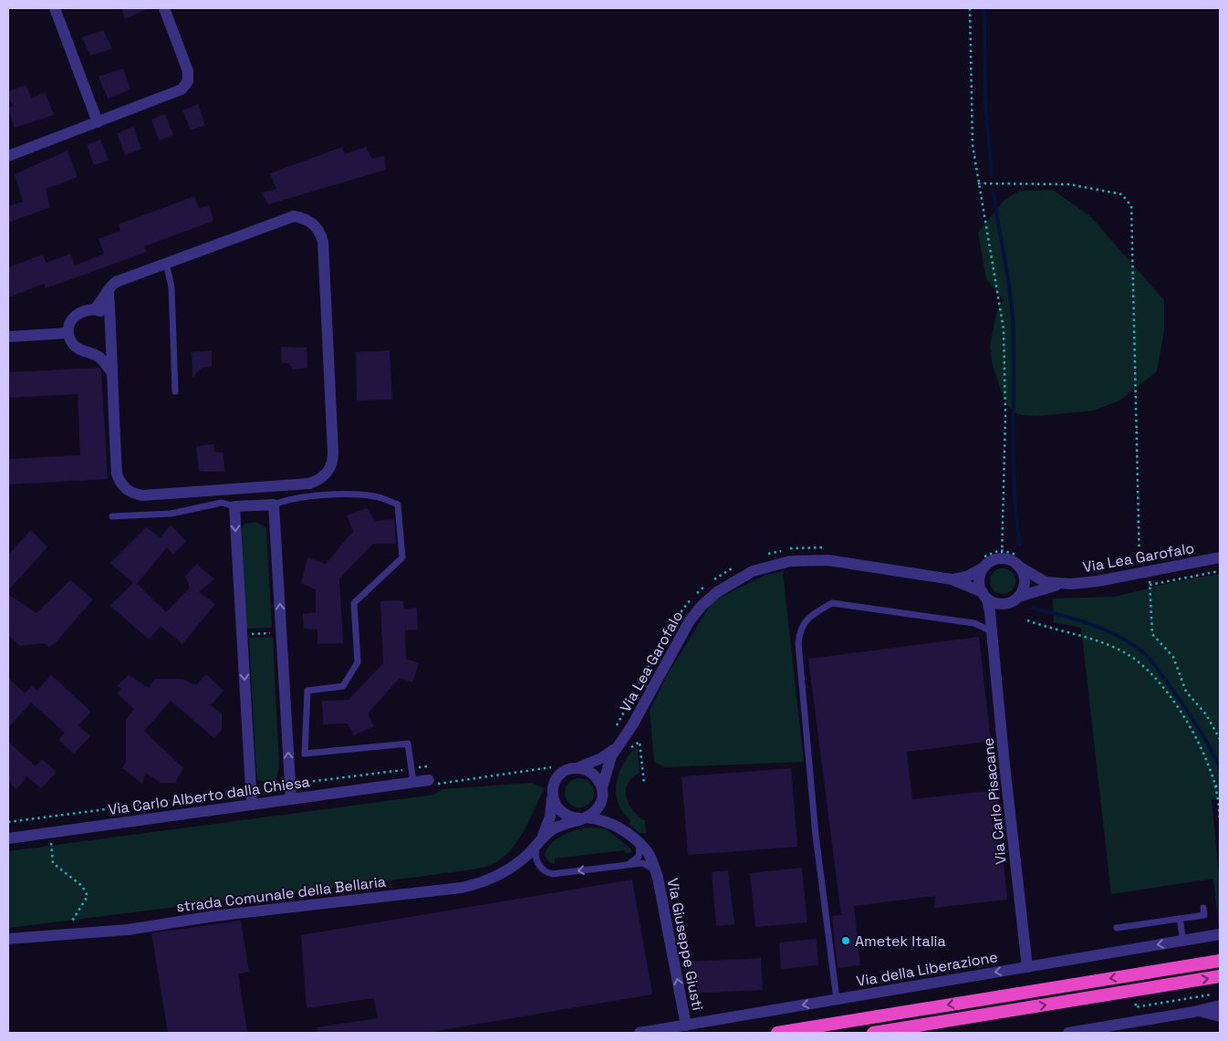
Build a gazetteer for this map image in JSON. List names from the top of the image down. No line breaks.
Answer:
{"streets":{"street":["Via Lea Garofalo","Via Carlo Alberto dalla Chiesa","Via Carlo Pisacane","strada Comunale della Bellaria","Via Giuseppe Giusti","Via della Liberazione"]},"crossings":[["Via Lea Garofalo","Via Carlo Pisacane"],["Via Lea Garofalo","Via Giuseppe Giusti"],["Via Carlo Pisacane","Via della Liberazione"],["strada Comunale della Bellaria","Via Giuseppe Giusti"],["Via Giuseppe Giusti","Via della Liberazione"]],"one_way":["Via della Liberazione"],"places":["Ametek Italia"]}
